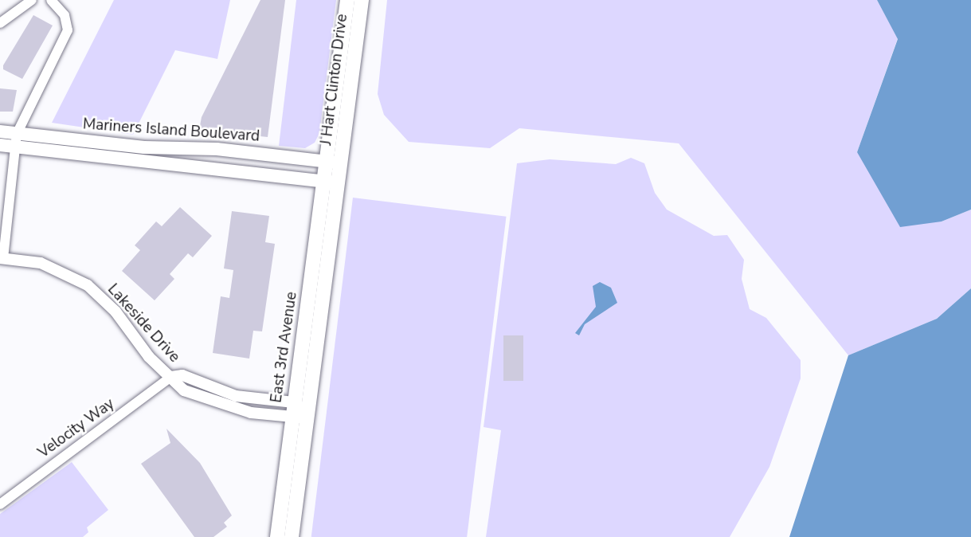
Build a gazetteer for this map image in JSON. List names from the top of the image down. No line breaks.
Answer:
{"streets":{"main road":["J Hart Clinton Drive","Mariners Island Boulevard","East 3rd Avenue"],"street":["Lakeside Drive","Velocity Way"]},"crossings":[["J Hart Clinton Drive","Mariners Island Boulevard"],["J Hart Clinton Drive","East 3rd Avenue"],["Mariners Island Boulevard","East 3rd Avenue"],["Lakeside Drive","East 3rd Avenue"],["Lakeside Drive","Velocity Way"]]}
